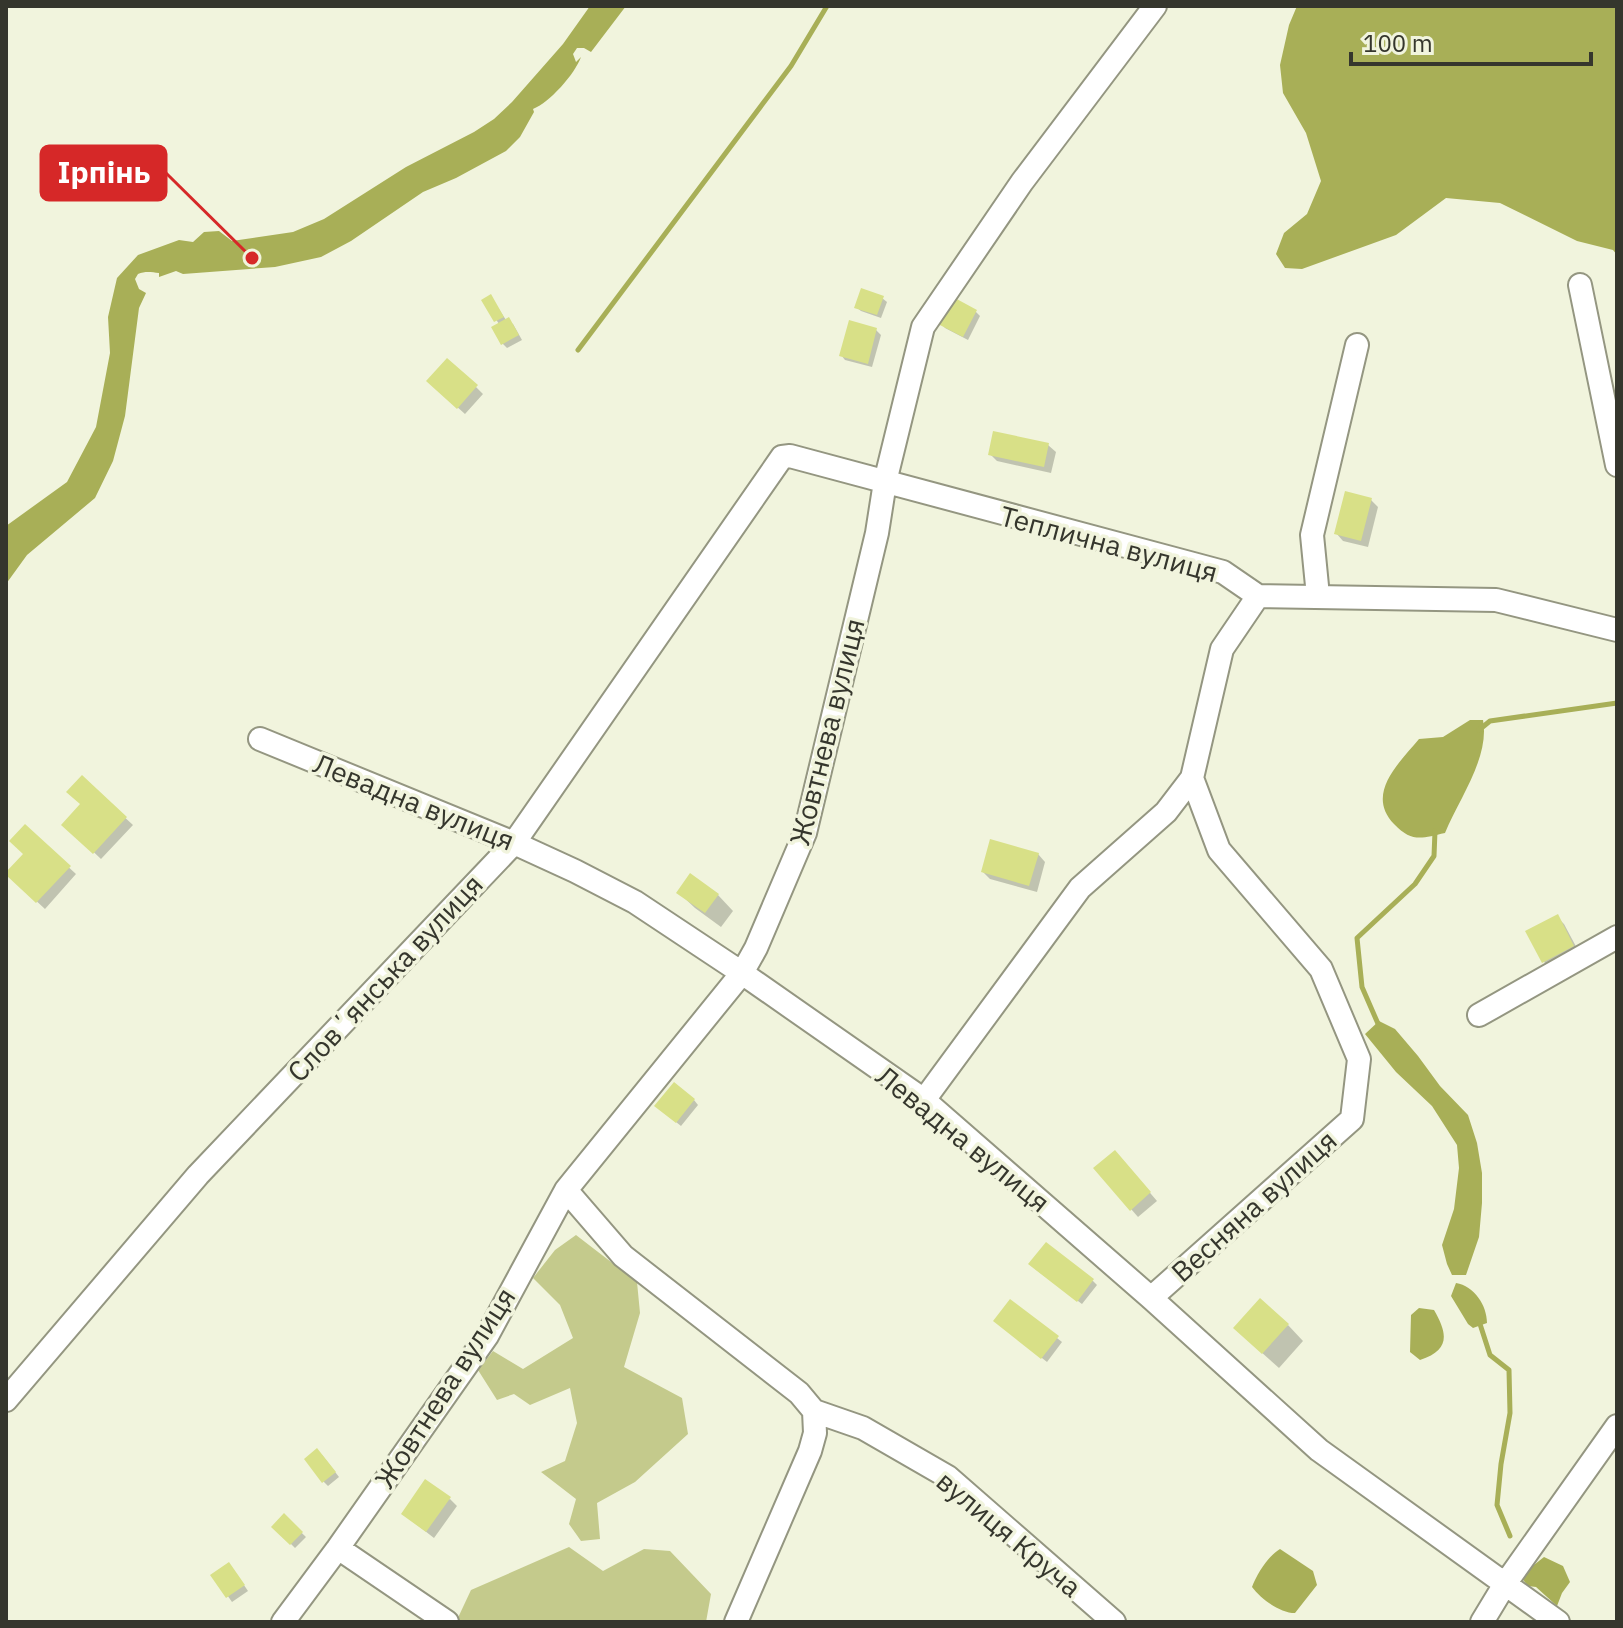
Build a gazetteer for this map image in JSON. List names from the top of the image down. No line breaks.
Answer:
{"streets":{"street":["Теплична вулиця","Жовтнева вулиця","Левадна вулиця","Словʼянська вулиця","Весняна вулиця","вулиця Круча"]},"crossings":[["Теплична вулиця","Жовтнева вулиця"],["Теплична вулиця","Словʼянська вулиця"],["Жовтнева вулиця","Левадна вулиця"],["Жовтнева вулиця","вулиця Круча"],["Левадна вулиця","Словʼянська вулиця"],["Левадна вулиця","Весняна вулиця"]],"places":["Ірпінь"],"scale_bar":"100 m"}
